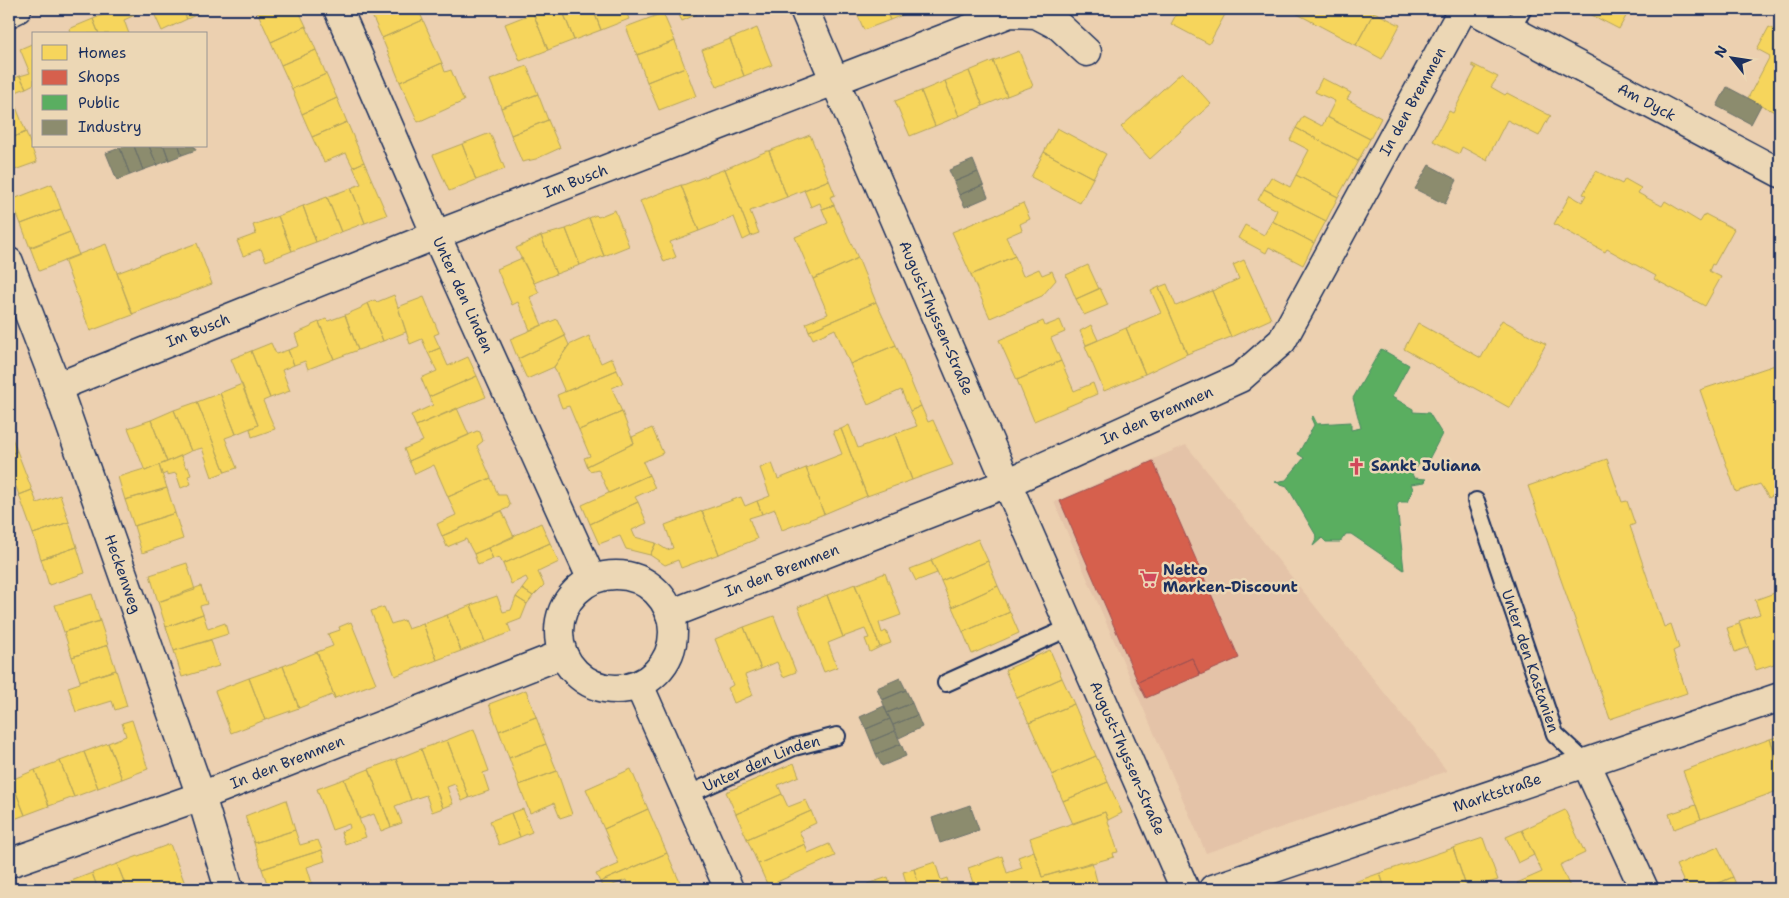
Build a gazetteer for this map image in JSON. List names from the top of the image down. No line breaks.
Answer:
{"streets":{"street":["In den Bremmen","Am Dyck","Im Busch","Unter den Linden","August-Thyssen-Straße","Heckenweg","Unter den Kastanien","Marktstraße"]},"crossings":[["In den Bremmen","Unter den Linden"],["In den Bremmen","August-Thyssen-Straße"],["In den Bremmen","Heckenweg"],["Im Busch","Unter den Linden"],["Im Busch","August-Thyssen-Straße"],["Im Busch","Heckenweg"],["Unter den Kastanien","Marktstraße"]],"places":{"church":["Sankt Juliana"],"supermarket":["Netto Marken-Discount"]},"legend":["Homes","Shops","Public","Industry"],"north":"top left"}
